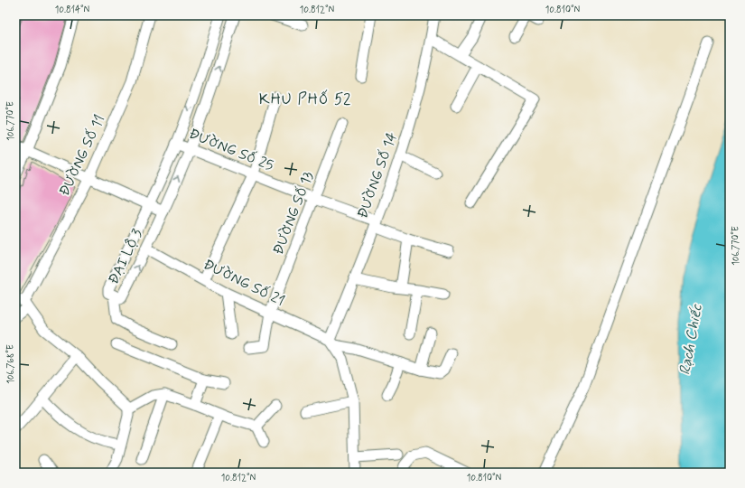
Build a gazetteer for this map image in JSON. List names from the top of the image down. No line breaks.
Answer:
{"streets":{"street":["ĐƯỜNG SỐ 25","ĐƯỜNG SỐ 11","ĐƯỜNG SỐ 14","ĐƯỜNG SỐ 13","ĐẠI LỘ 3","ĐƯỜNG SỐ 21"]},"crossings":[["ĐƯỜNG SỐ 25","ĐƯỜNG SỐ 14"],["ĐƯỜNG SỐ 25","ĐƯỜNG SỐ 13"],["ĐƯỜNG SỐ 25","ĐẠI LỘ 3"],["ĐƯỜNG SỐ 14","ĐƯỜNG SỐ 21"],["ĐƯỜNG SỐ 13","ĐƯỜNG SỐ 21"],["ĐẠI LỘ 3","ĐƯỜNG SỐ 21"]],"districts":["KHU PHỐ 52"],"water":["Rạch Chiếc"],"coordinates":["10.814°N","10.812°N","10.810°N","106.770°E","106.768°E"]}
